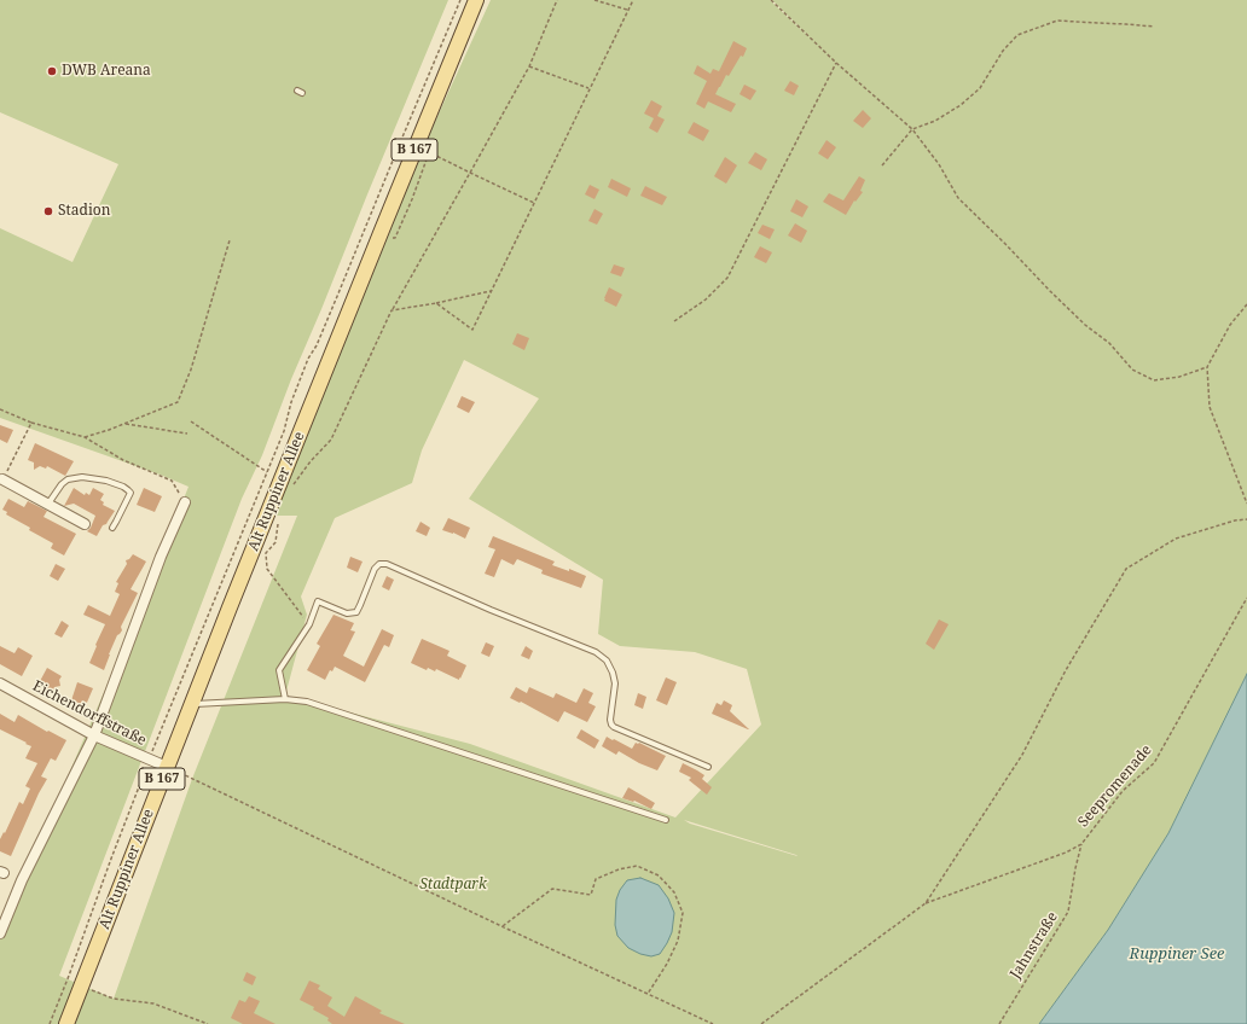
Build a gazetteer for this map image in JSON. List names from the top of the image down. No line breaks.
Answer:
{"streets":{"main road":["B 167","Alt Ruppiner Allee"],"street":["Eichendorffstraße"],"path":["Seepromenade","Jahnstraße"]},"crossings":[["Alt Ruppiner Allee","Eichendorffstraße"],["Seepromenade","Jahnstraße"]],"water":["Ruppiner See"],"parks":["Stadtpark"],"places":["DWB Areana","Stadion"]}
